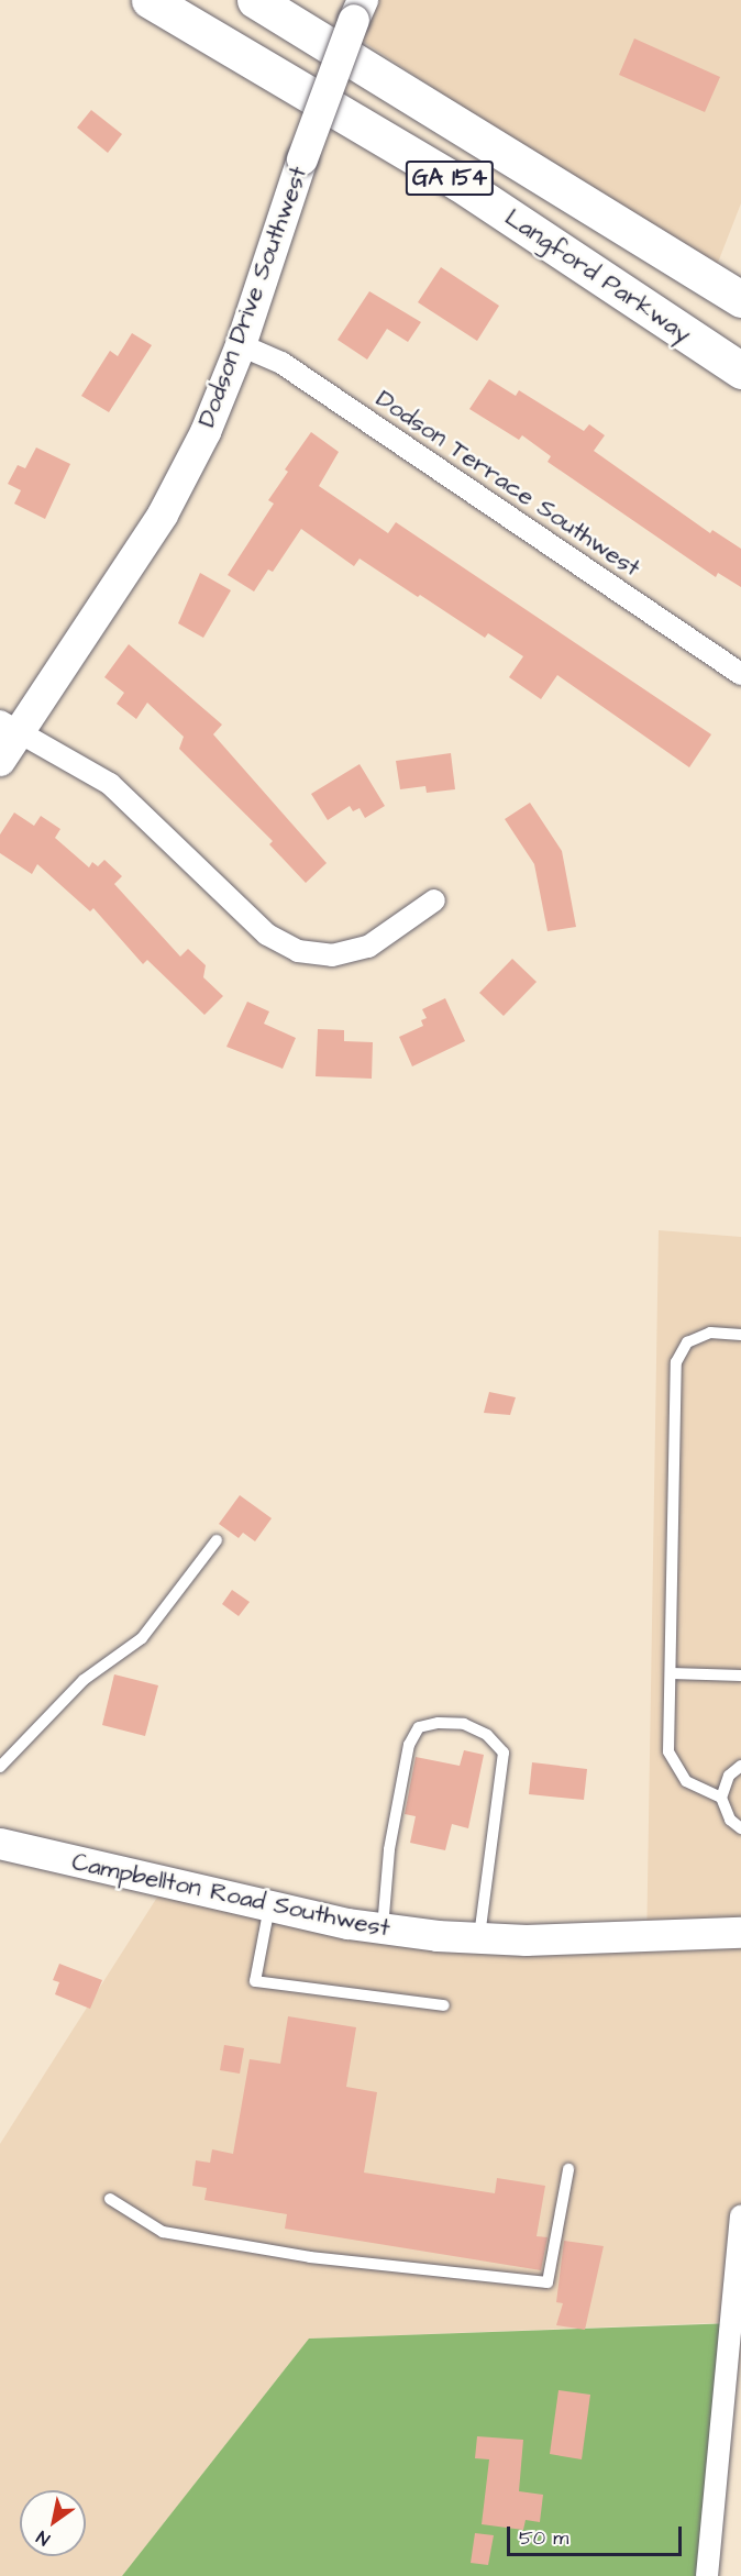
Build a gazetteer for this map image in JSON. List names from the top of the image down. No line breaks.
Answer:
{"streets":{"highway":["GA 154","Langford Parkway"],"street":["Dodson Drive Southwest","Dodson Terrace Southwest","Campbellton Road Southwest"]},"crossings":[["Dodson Drive Southwest","Dodson Terrace Southwest"]],"scale_bar":"50 m","north":"bottom left"}
